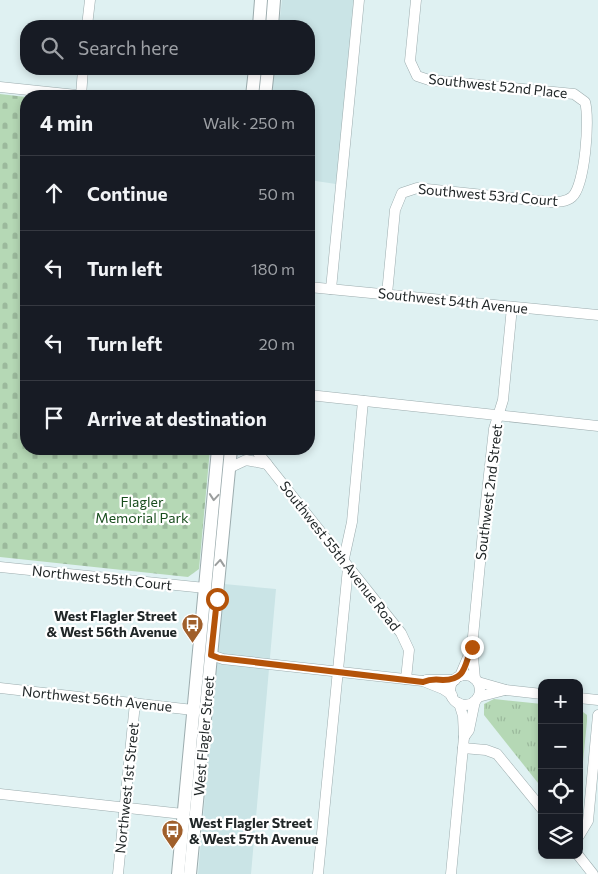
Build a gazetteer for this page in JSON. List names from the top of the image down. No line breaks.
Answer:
{"streets":{"main road":["West Flagler Street"],"street":["Southwest 52nd Place","Southwest 53rd Court","Southwest 54th Avenue","Southwest 2nd Street","Southwest 55th Avenue Road","Northwest 55th Court","Northwest 56th Avenue","Northwest 1st Street"]},"crossings":[["Southwest 52nd Place","Southwest 53rd Court"],["Southwest 53rd Court","Southwest 54th Avenue"],["Southwest 54th Avenue","Southwest 2nd Street"],["Northwest 55th Court","West Flagler Street"],["Northwest 56th Avenue","West Flagler Street"],["Northwest 56th Avenue","Northwest 1st Street"]],"parks":["Flagler Memorial Park"],"places":{"bus stop":["West Flagler Street & West 56th Avenue","West Flagler Street & West 57th Avenue"]},"page":{"search":"Search here","heading":["4 min","Walk · 250 m"],"list":[["Continue","50 m"],["Turn left","180 m"],["Turn left","20 m"],"Arrive at destination"],"map_buttons":["+","−"]}}
